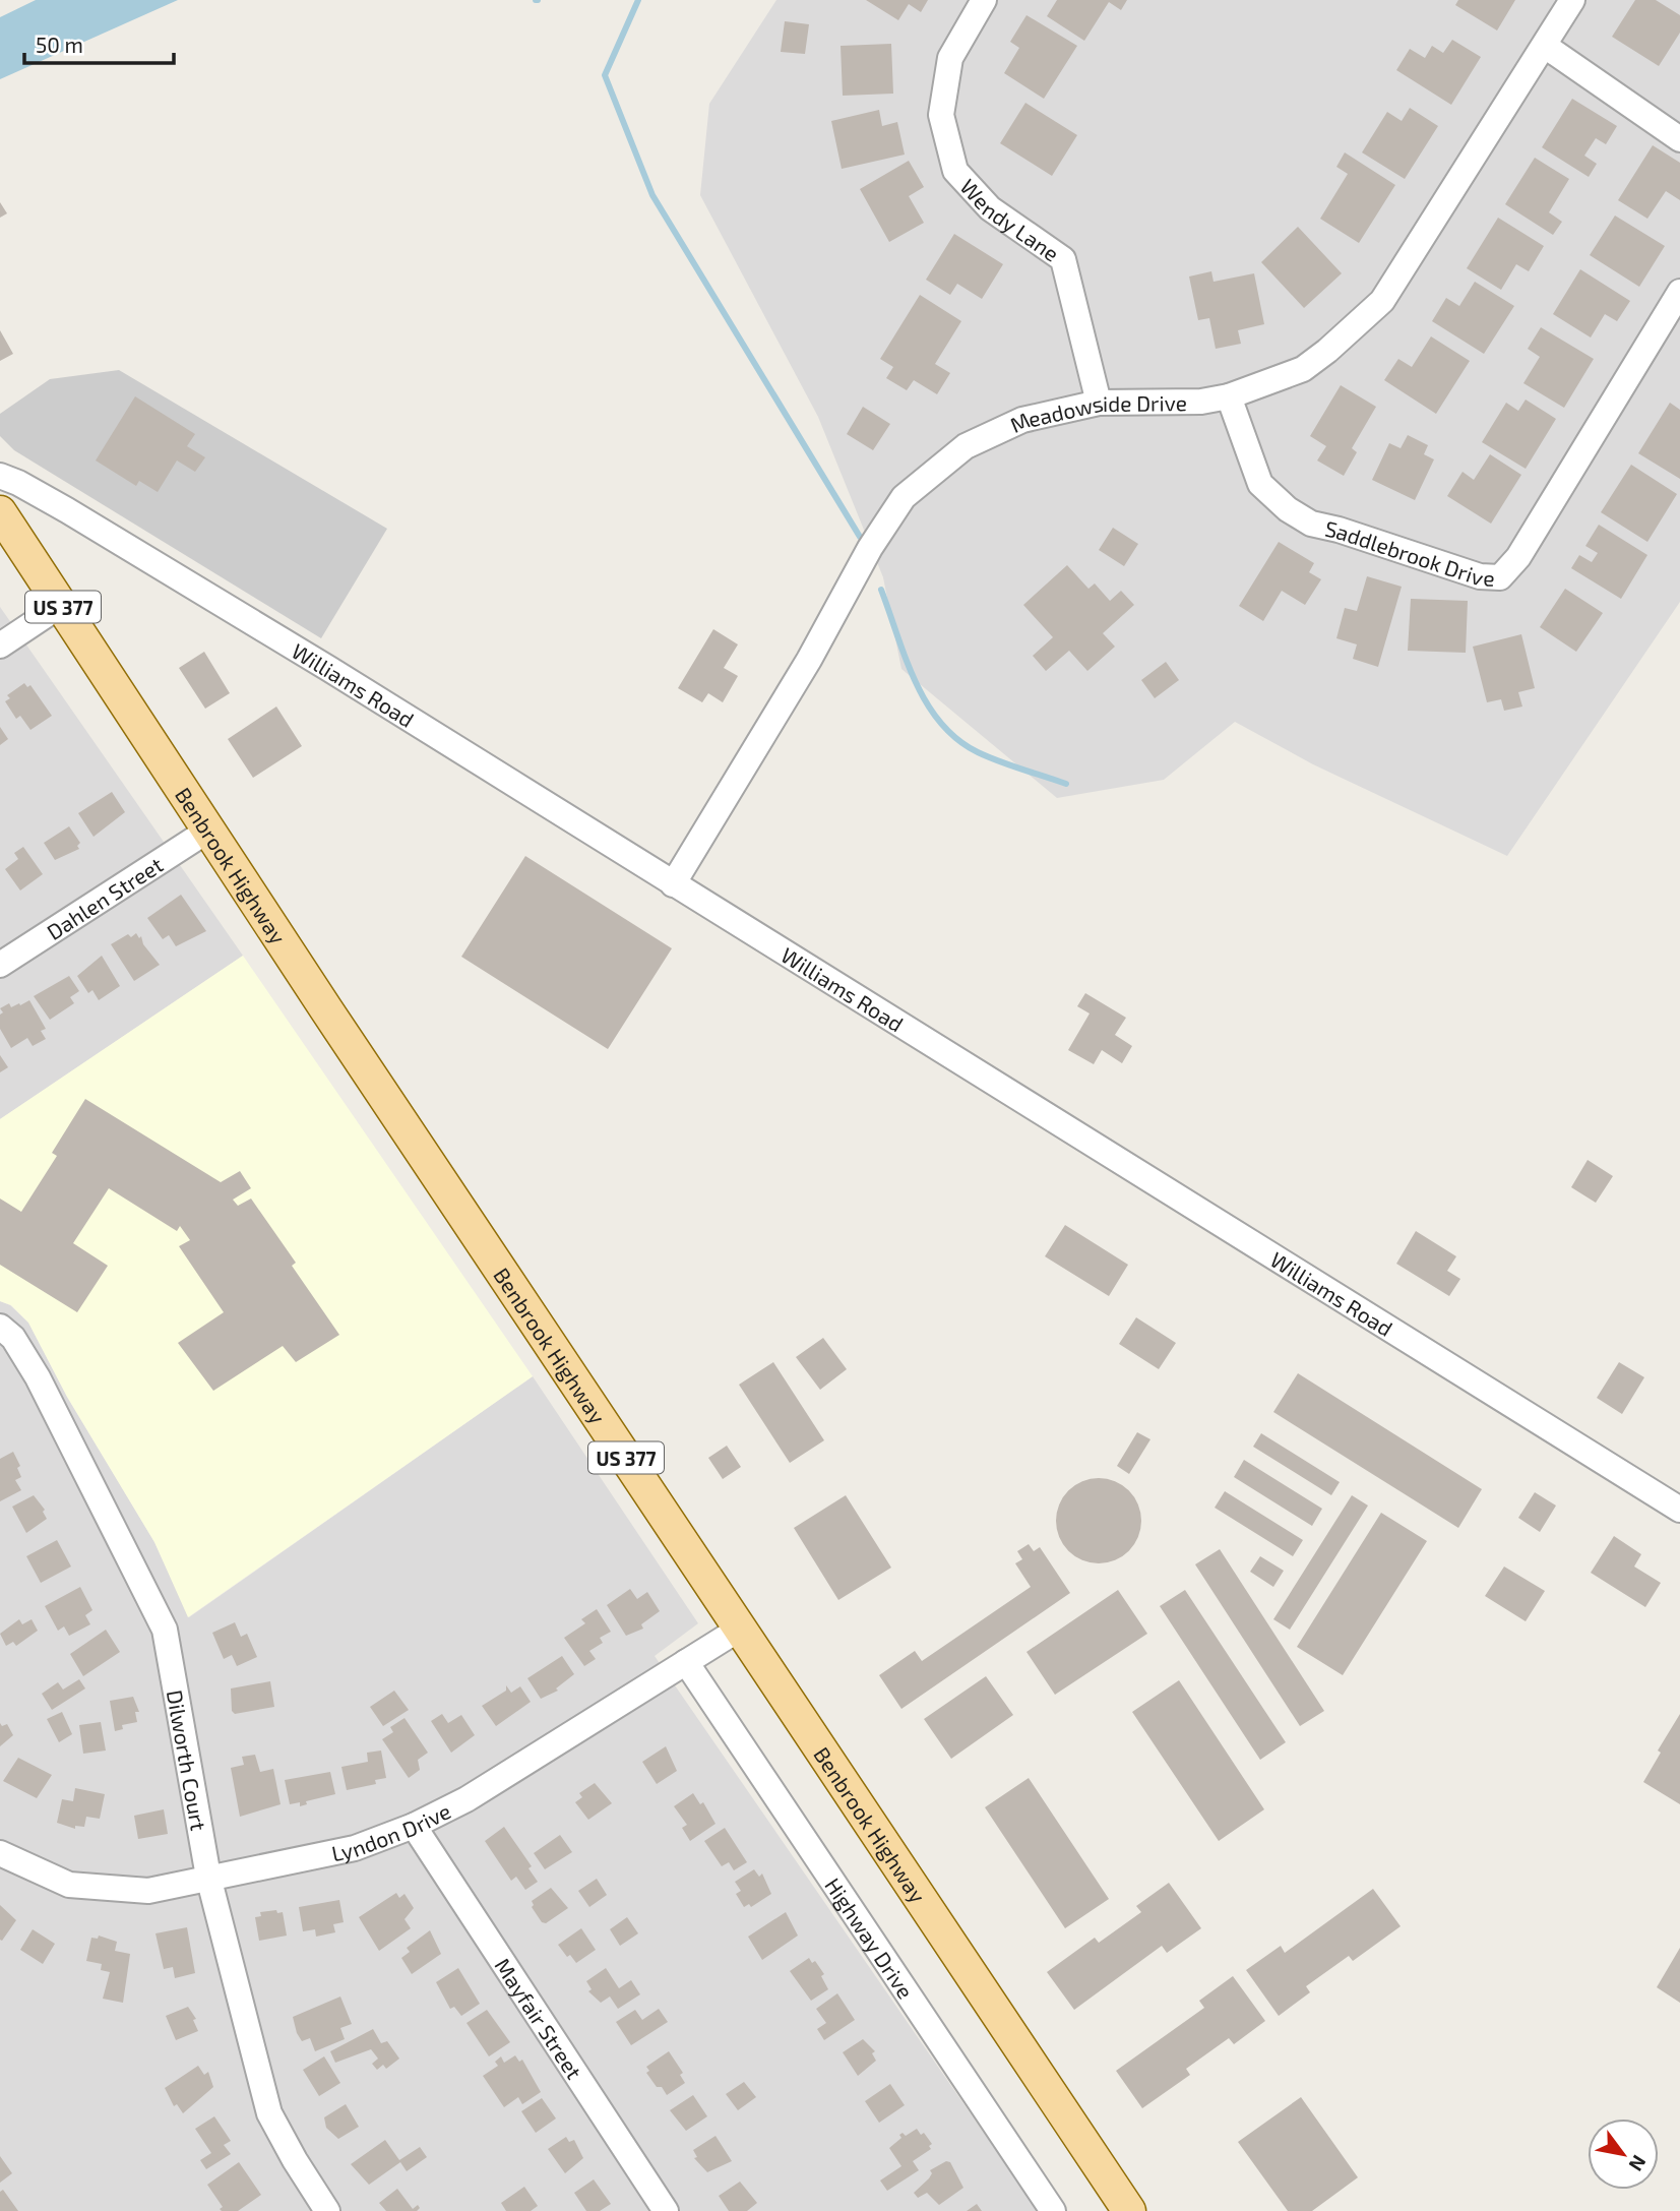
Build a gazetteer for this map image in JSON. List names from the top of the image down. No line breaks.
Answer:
{"streets":{"main road":["US 377","Benbrook Highway"],"street":["Wendy Lane","Meadowside Drive","Saddlebrook Drive","Williams Road","Dahlen Street","Dilworth Court","Lyndon Drive","Highway Drive","Mayfair Street"]},"crossings":[["Wendy Lane","Meadowside Drive"],["Meadowside Drive","Saddlebrook Drive"],["Meadowside Drive","Williams Road"],["Benbrook Highway","Dahlen Street"],["Benbrook Highway","Lyndon Drive"],["Dilworth Court","Lyndon Drive"],["Lyndon Drive","Highway Drive"],["Lyndon Drive","Mayfair Street"]],"scale_bar":"50 m","north":"bottom right"}
